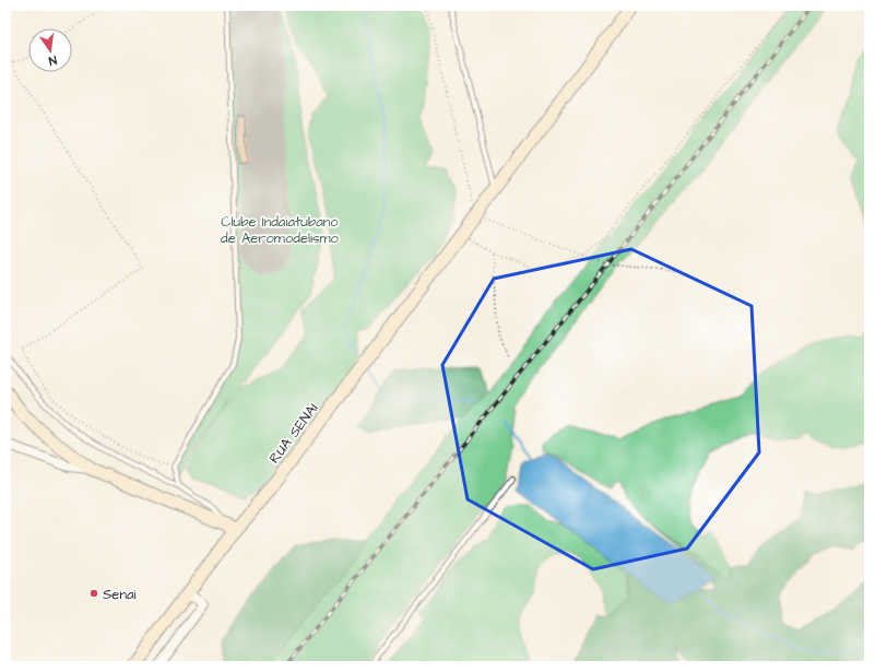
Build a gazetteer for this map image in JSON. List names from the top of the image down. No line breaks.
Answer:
{"streets":{"street":["RUA SENAI"]},"parks":["Clube Indaiatubano de Aeromodelismo"],"places":["Senai"],"north":"bottom"}
